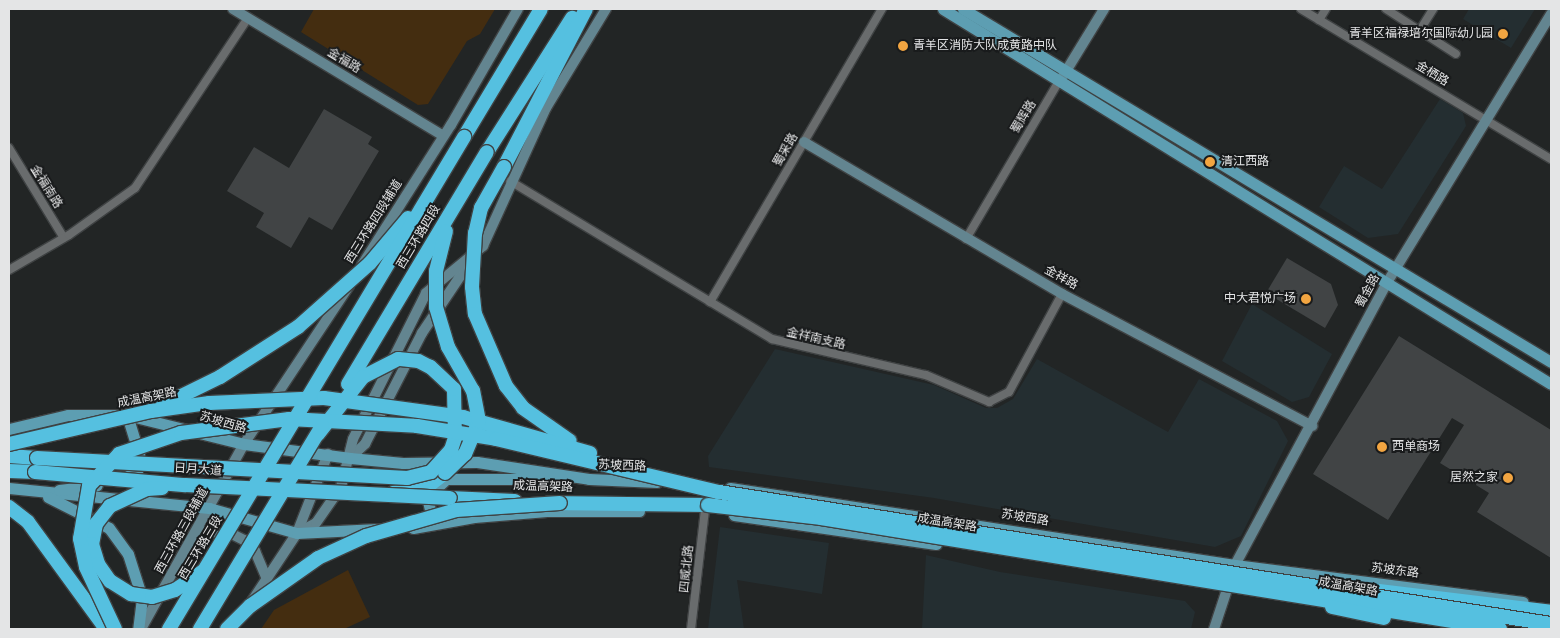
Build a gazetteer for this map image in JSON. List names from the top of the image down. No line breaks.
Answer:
{"streets":{"highway":["西三环路四段","成温高架路","日月大道","西三环路三段"],"main road":["金福路","蜀辉路","西三环路四段辅道","金祥路","蜀金路","苏坡西路","西三环路三段辅道","苏坡东路"],"street":["金栖路","蜀采路","金福南路","金祥南支路","四威北路"]},"crossings":[["金福路","西三环路四段辅道"],["金栖路","蜀金路"],["蜀辉路","金祥路"],["蜀采路","金祥路"],["蜀采路","金祥南支路"],["西三环路四段辅道","苏坡西路"],["西三环路四段辅道","西三环路三段辅道"],["西三环路四段","西三环路三段"],["金祥路","蜀金路"],["金祥路","金祥南支路"],["蜀金路","苏坡西路"],["蜀金路","苏坡东路"],["成温高架路","日月大道"],["苏坡西路","西三环路三段辅道"],["苏坡西路","苏坡东路"]],"places":["青羊区福禄培尔国际幼儿园","青羊区消防大队成黄路中队","清江西路","中大君悦广场","西单商场","居然之家"]}
